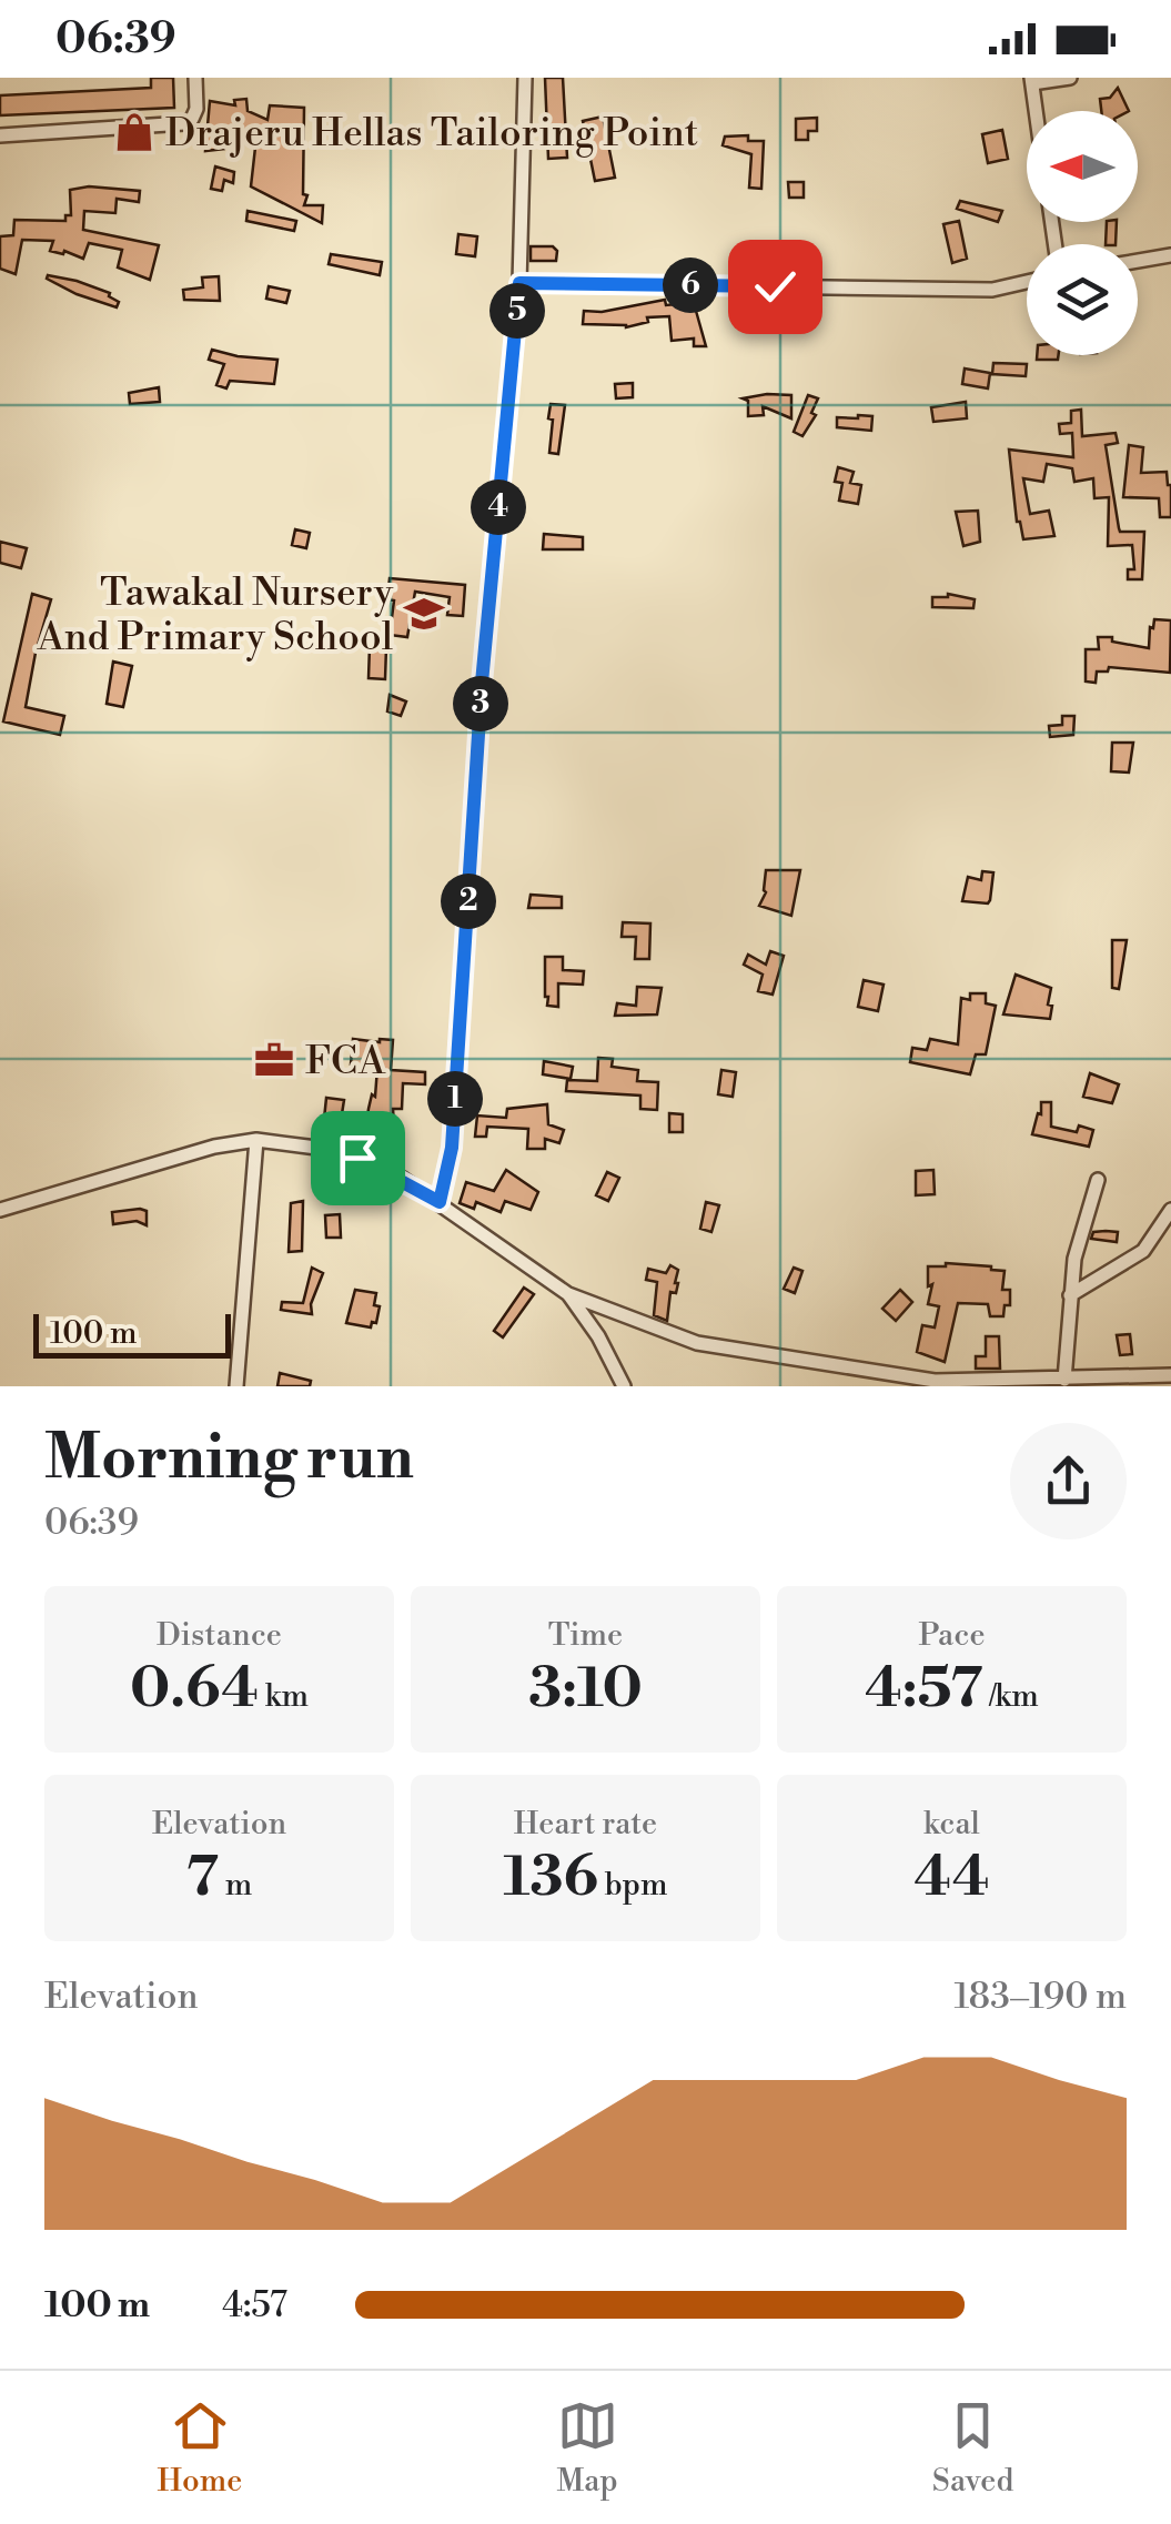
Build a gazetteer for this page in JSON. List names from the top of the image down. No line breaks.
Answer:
{"places":{"shop":["Drajeru Hellas Tailoring Point"],"school or university":["Tawakal Nursery And Primary School"],"office":["FCA"]},"scale_bar":"100 m","north":"left","page":{"status":"06:39","pins":["6","5","4","3","2","1"],"scale":"100 m","heading":["Morning run","06:39"],"stats":[["Distance","0.64 km"],["Time","3:10"],["Pace","4:57 /km"],["Elevation","7 m"],["Heart rate","136 bpm"],["kcal","44"]],"chart":["Elevation","183–190 m"],"list":[{"name":"100 m","note":"4:57"}],"tabs":["Home","Map","Saved"]}}
